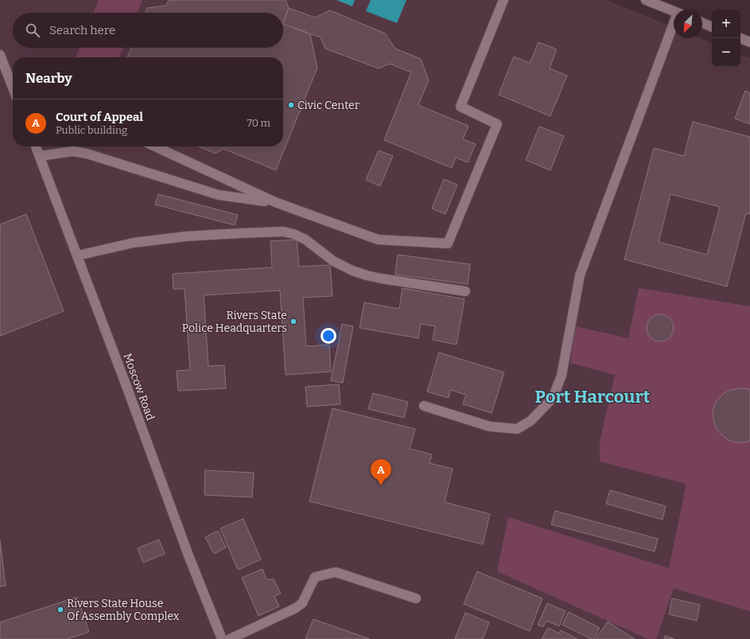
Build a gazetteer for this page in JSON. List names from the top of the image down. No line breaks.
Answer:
{"streets":{"street":["Moscow Road"]},"districts":["Port Harcourt"],"places":["Civic Center","Rivers State Police Headquarters","Rivers State House Of Assembly Complex"],"north":"bottom left","page":{"map_buttons":["+","−"],"search":"Search here","heading":"Nearby","list":[{"mark":"A","name":"Court of Appeal","note":"Public building","value":"70 m"}],"pins":"A"}}
